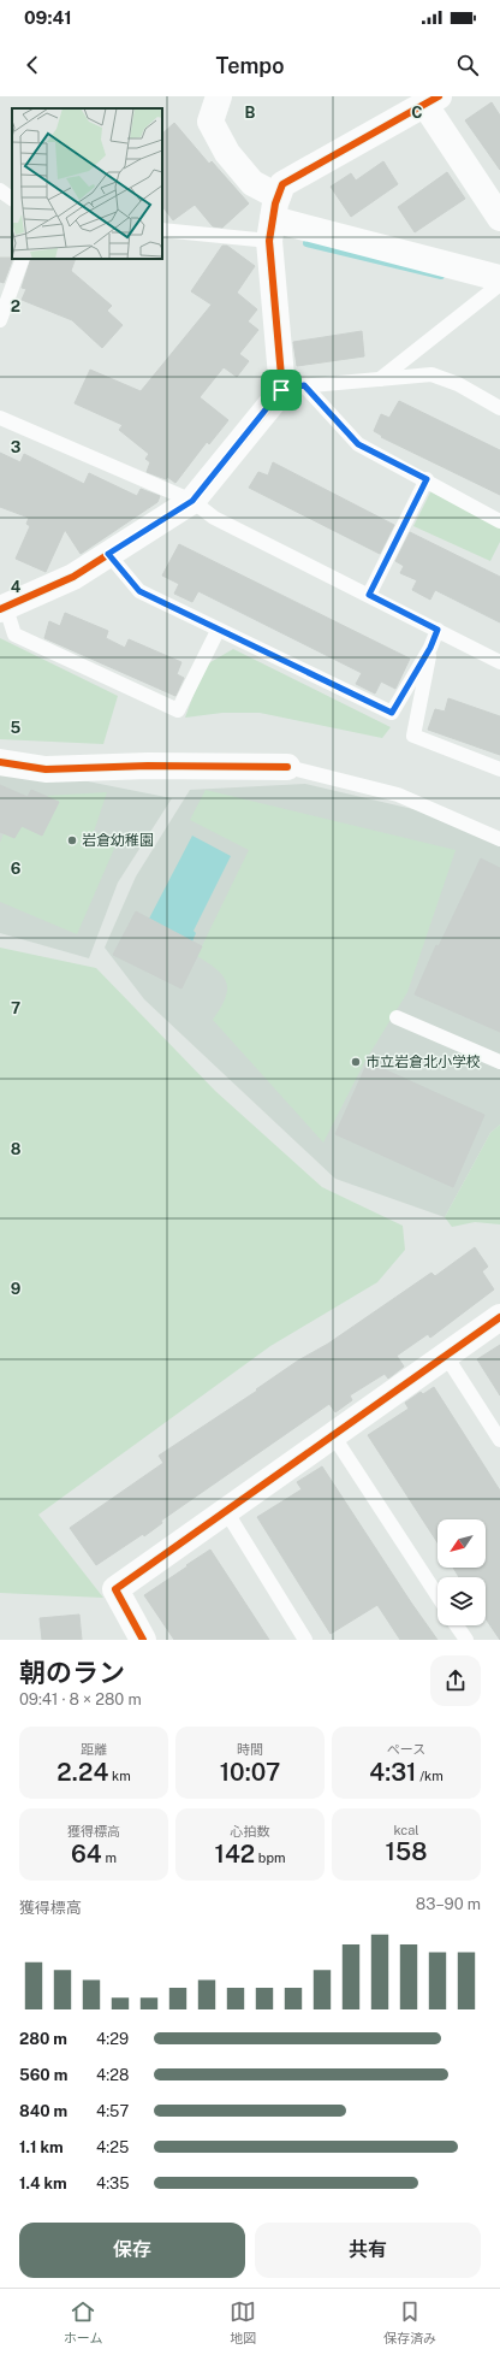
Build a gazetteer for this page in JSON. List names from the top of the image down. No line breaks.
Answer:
{"places":["岩倉幼稚園","市立岩倉北小学校"],"north":"bottom left","page":{"status":"09:41","header":"Tempo","heading":["朝のラン","09:41 · 8 × 280 m"],"stats":[["距離","2.24 km"],["時間","10:07"],["ペース","4:31 /km"],["獲得標高","64 m"],["心拍数","142 bpm"],["kcal","158"]],"chart":["獲得標高","83–90 m"],"list":[{"name":"280 m","note":"4:29"},{"name":"560 m","note":"4:28"},{"name":"840 m","note":"4:57"},{"name":"1.1 km","note":"4:25"},{"name":"1.4 km","note":"4:35"}],"buttons":["保存","共有"],"tabs":["ホーム","地図","保存済み"]},"grid":{"columns":["B","C"],"rows":["2","3","4","5","6","7","8","9"]}}
